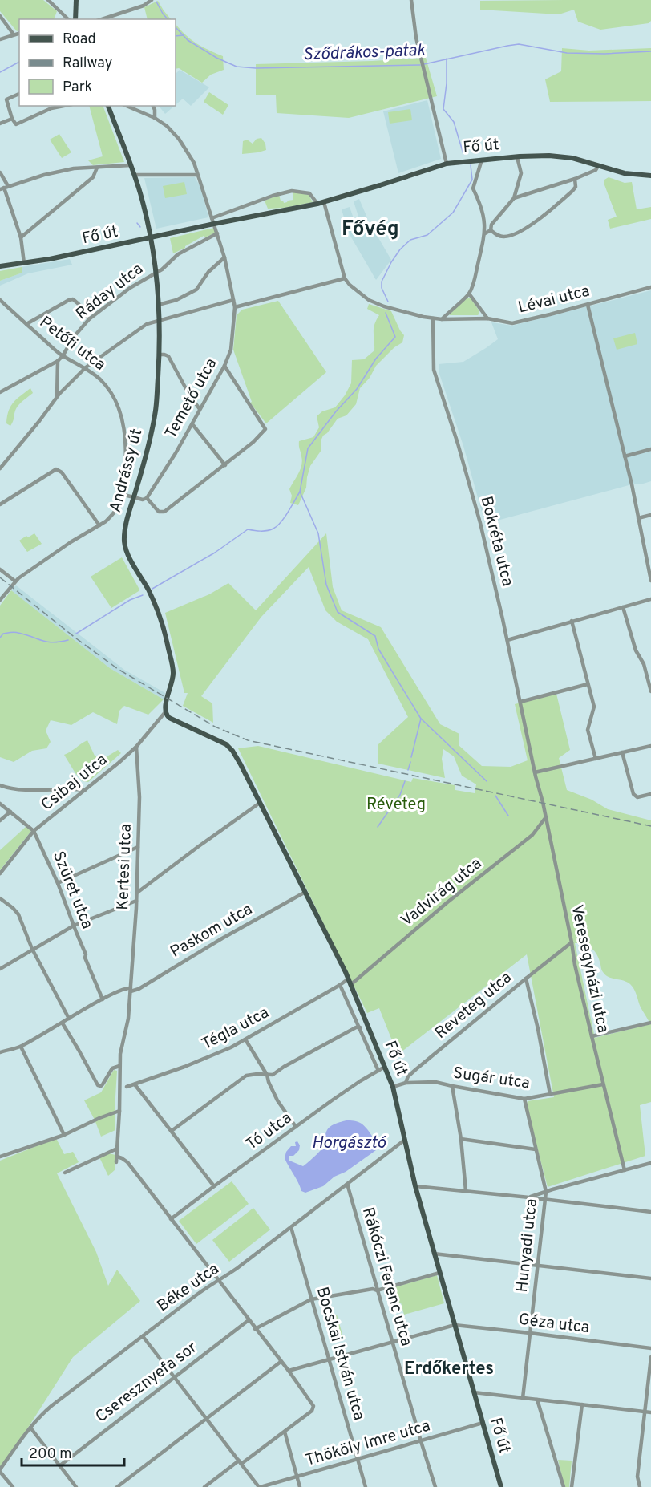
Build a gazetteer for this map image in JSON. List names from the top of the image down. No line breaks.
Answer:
{"streets":{"main road":["Fő út","Andrássy út"],"street":["Ráday utca","Lévai utca","Petőfi utca","Temető utca","Bokréta utca","Csibaj utca","Kertesi utca","Szüret utca","Vadvirág utca","Paskom utca","Veresegyházi utca","Reveteg utca","Tégla utca","Sugár utca","Tó utca","Hunyadi utca","Rákóczi Ferenc utca","Béke utca","Géza utca","Bocskai István utca","Cseresznyefa sor","Thököly Imre utca"]},"crossings":[["Fő út","Temető utca"],["Fő út","Andrássy út"],["Fő út","Csibaj utca"],["Fő út","Vadvirág utca"],["Fő út","Paskom utca"],["Fő út","Tégla utca"],["Fő út","Tó utca"],["Fő út","Béke utca"],["Fő út","Géza utca"],["Fő út","Thököly Imre utca"],["Ráday utca","Petőfi utca"],["Ráday utca","Temető utca"],["Ráday utca","Andrássy út"],["Lévai utca","Bokréta utca"],["Andrássy út","Csibaj utca"],["Bokréta utca","Veresegyházi utca"],["Csibaj utca","Kertesi utca"],["Csibaj utca","Szüret utca"],["Kertesi utca","Paskom utca"],["Szüret utca","Paskom utca"],["Vadvirág utca","Veresegyházi utca"],["Veresegyházi utca","Reveteg utca"],["Veresegyházi utca","Sugár utca"],["Reveteg utca","Sugár utca"],["Sugár utca","Hunyadi utca"],["Hunyadi utca","Géza utca"],["Rákóczi Ferenc utca","Béke utca"],["Rákóczi Ferenc utca","Thököly Imre utca"],["Béke utca","Bocskai István utca"],["Bocskai István utca","Thököly Imre utca"]],"districts":["Fővég","Erdőkertes"],"water":["Sződrákos-patak","Horgásztó"],"parks":["Réveteg"],"legend":["Road","Railway","Park"],"scale_bar":"200 m"}
